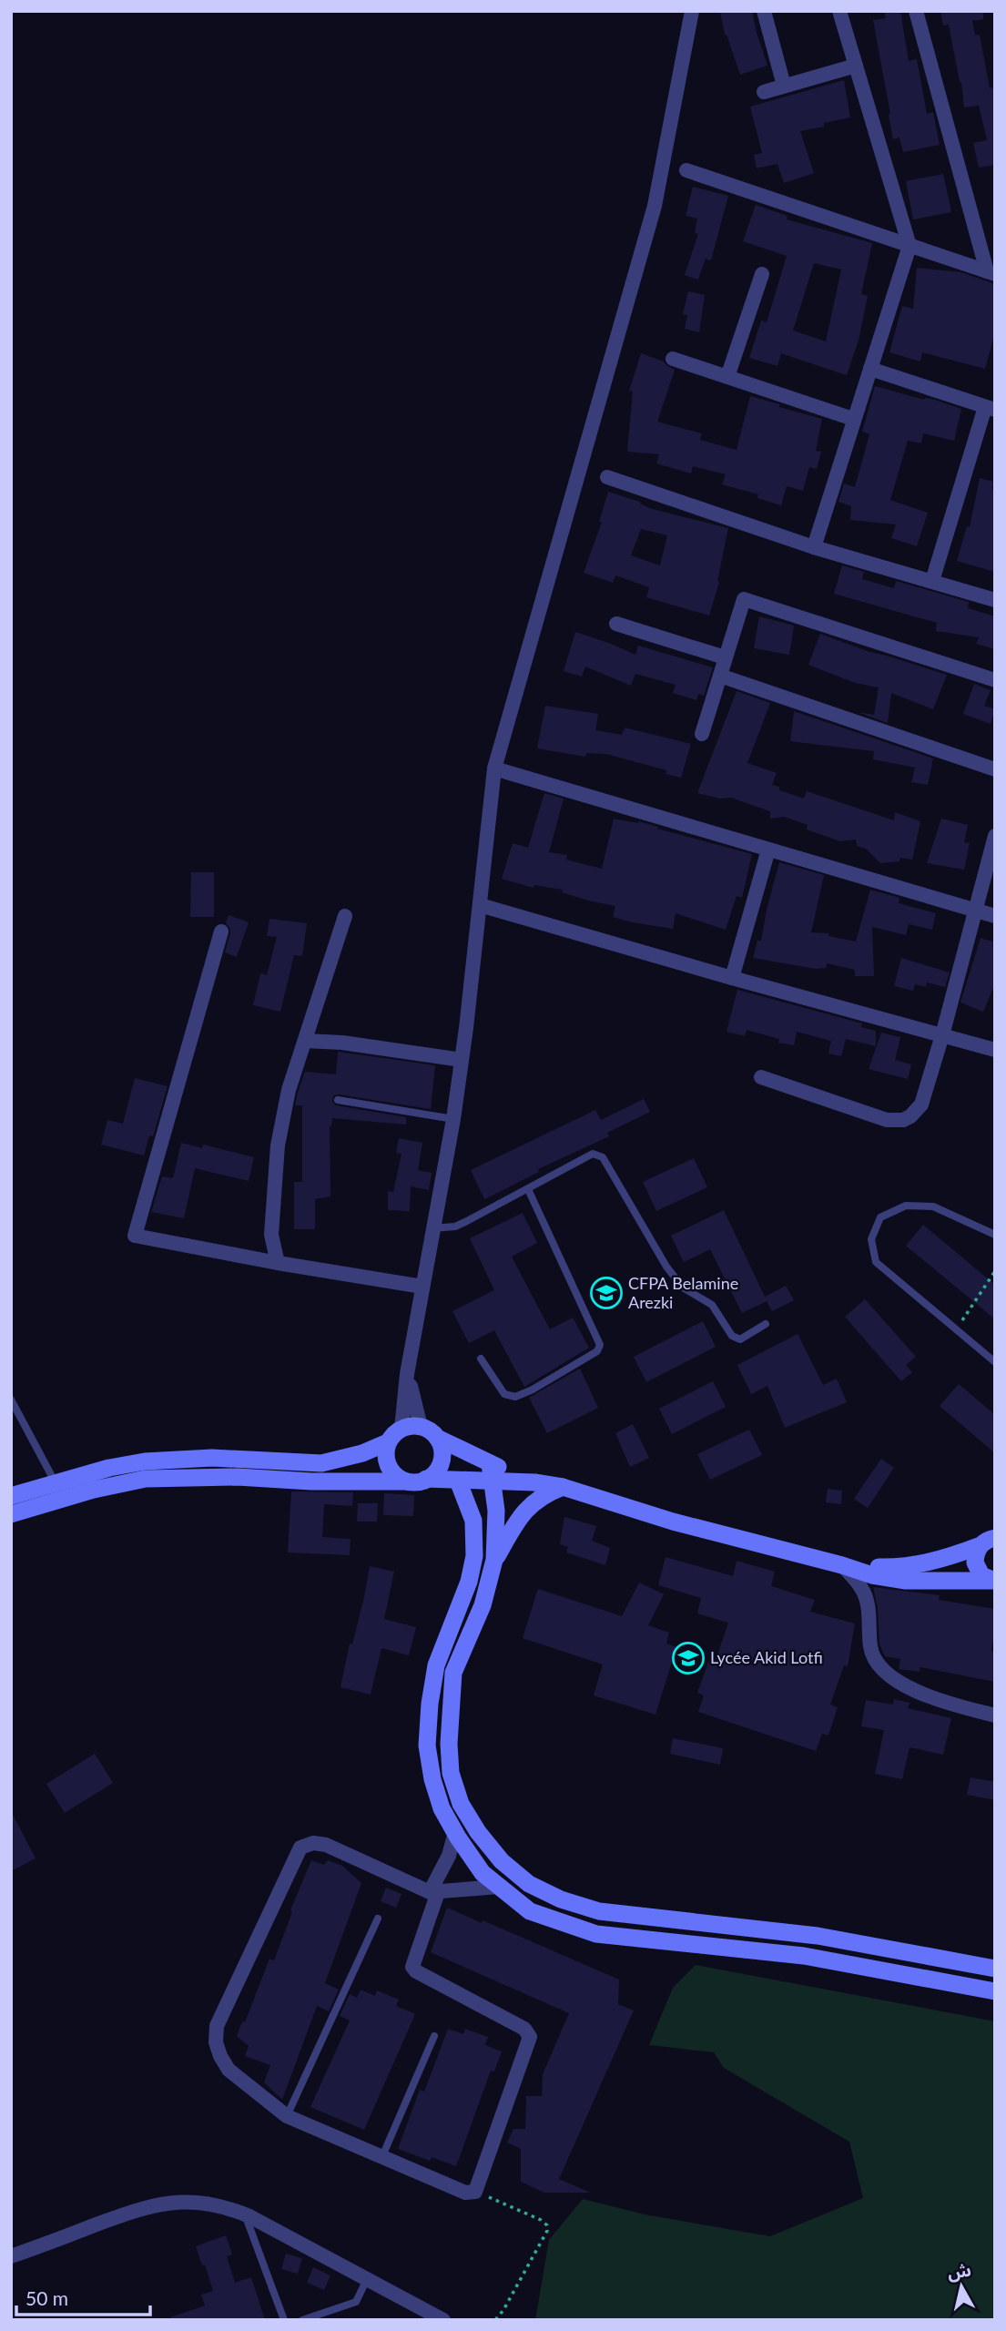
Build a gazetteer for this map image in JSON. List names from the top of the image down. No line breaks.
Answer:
{"places":{"school or university":["CFPA Belamine Arezki","Lycée Akid Lotfi"]},"scale_bar":"50 m","north":"top"}
